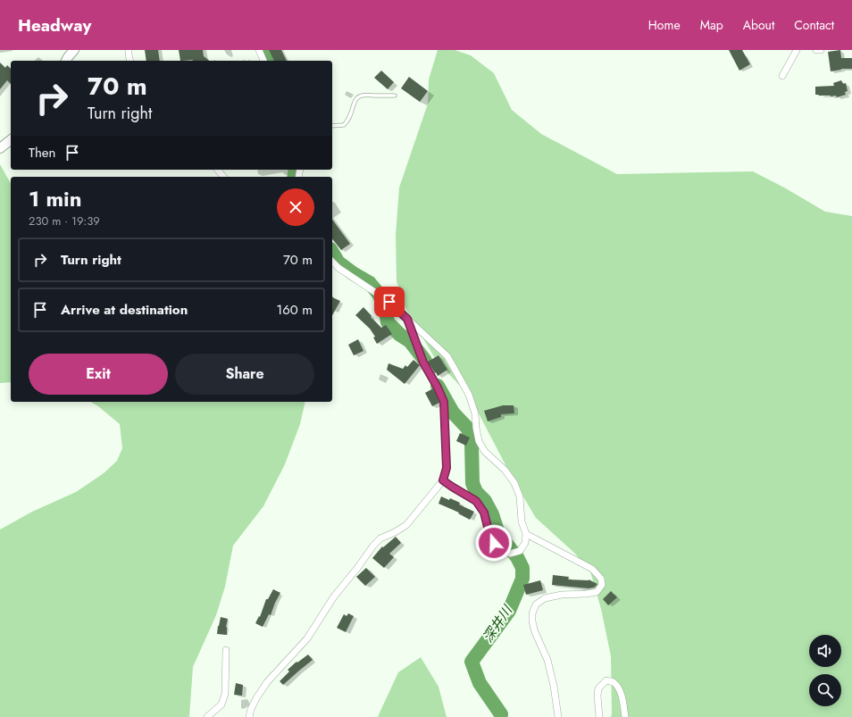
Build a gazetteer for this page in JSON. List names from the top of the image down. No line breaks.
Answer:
{"water":["深井川"],"page":{"header":"Headway","nav":["Home","Map","About","Contact"],"turn":["70 m","Turn right"],"then":"Then","heading":["1 min","230 m · 19:39"],"list":[{"name":"Turn right","value":"70 m"},{"name":"Arrive at destination","value":"160 m"}],"buttons":["Exit","Share"]}}
